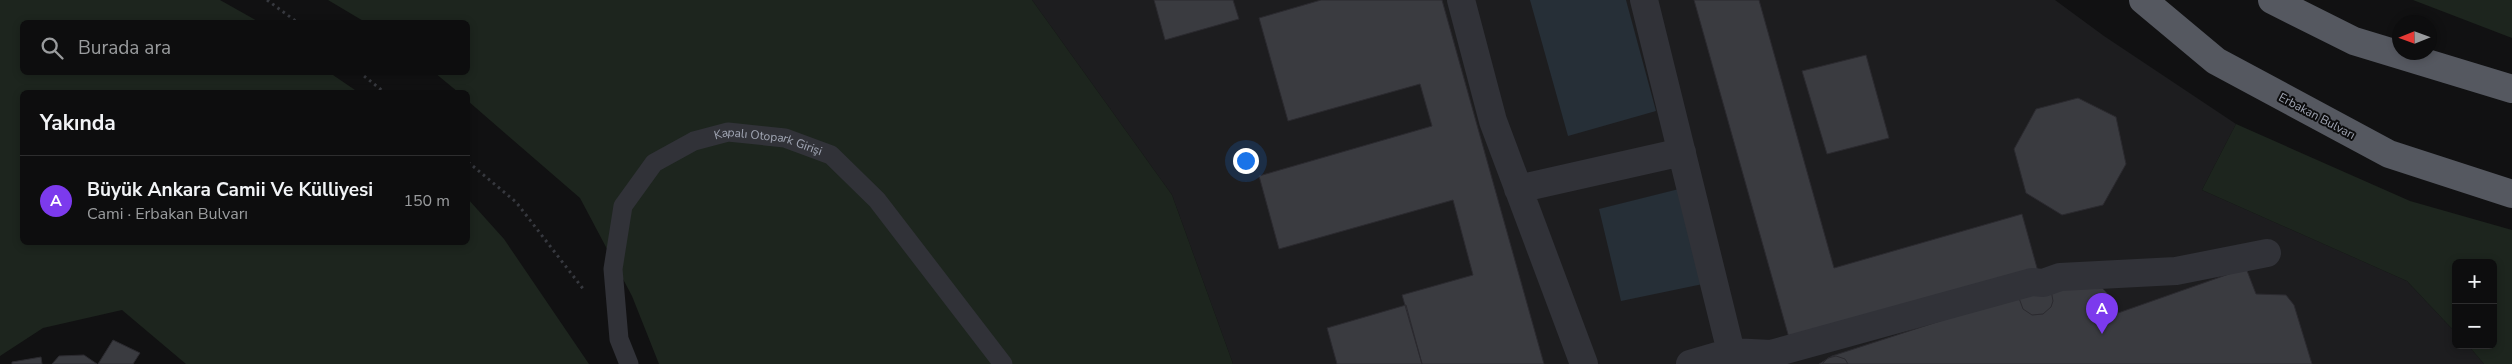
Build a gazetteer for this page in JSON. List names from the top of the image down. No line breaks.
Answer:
{"streets":{"highway":["Erbakan Bulvarı"],"lane":["Kapalı Otopark Girişi"]},"north":"left","page":{"search":"Burada ara","heading":"Yakında","list":[{"mark":"A","name":"Büyük Ankara Camii Ve Külliyesi","note":"Cami · Erbakan Bulvarı","value":"150 m"}],"map_buttons":["+","−"],"pins":"A"}}
